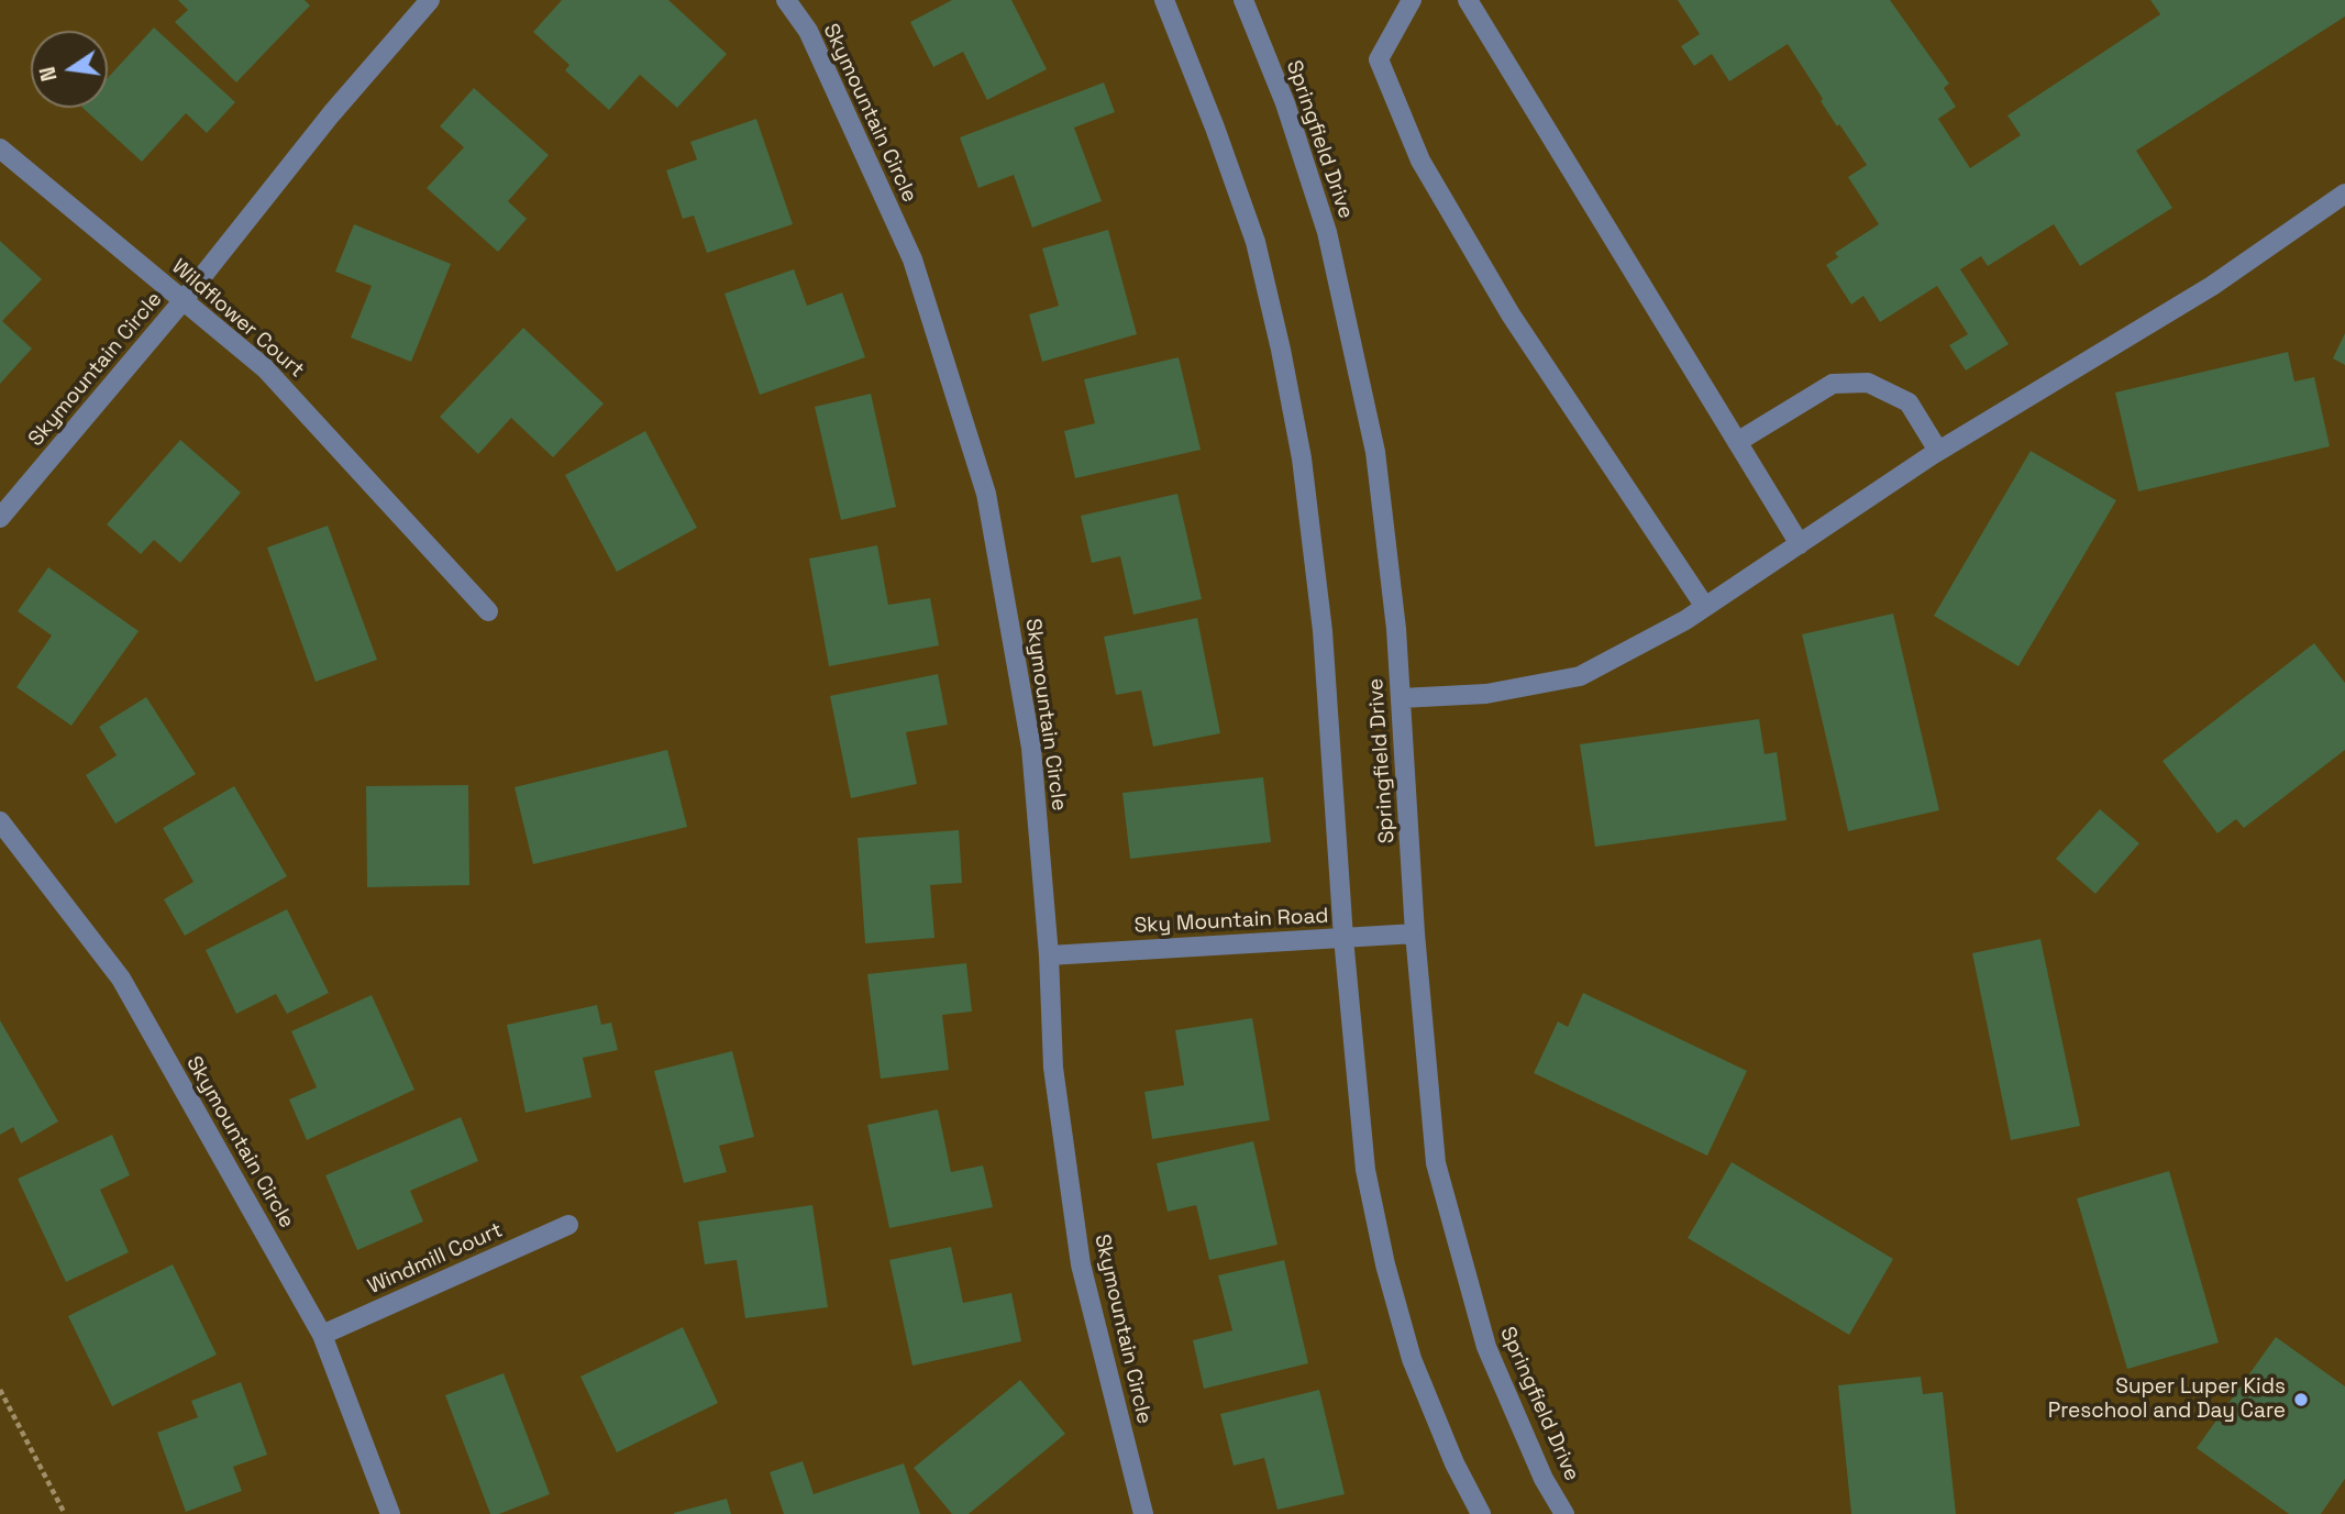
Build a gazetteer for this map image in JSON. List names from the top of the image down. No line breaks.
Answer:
{"streets":{"street":["Skymountain Circle","Springfield Drive","Wildflower Court","Sky Mountain Road","Windmill Court"]},"crossings":[["Skymountain Circle","Wildflower Court"],["Skymountain Circle","Sky Mountain Road"],["Skymountain Circle","Windmill Court"],["Springfield Drive","Sky Mountain Road"]],"places":["Super Luper Kids Preschool and Day Care"],"north":"left"}
